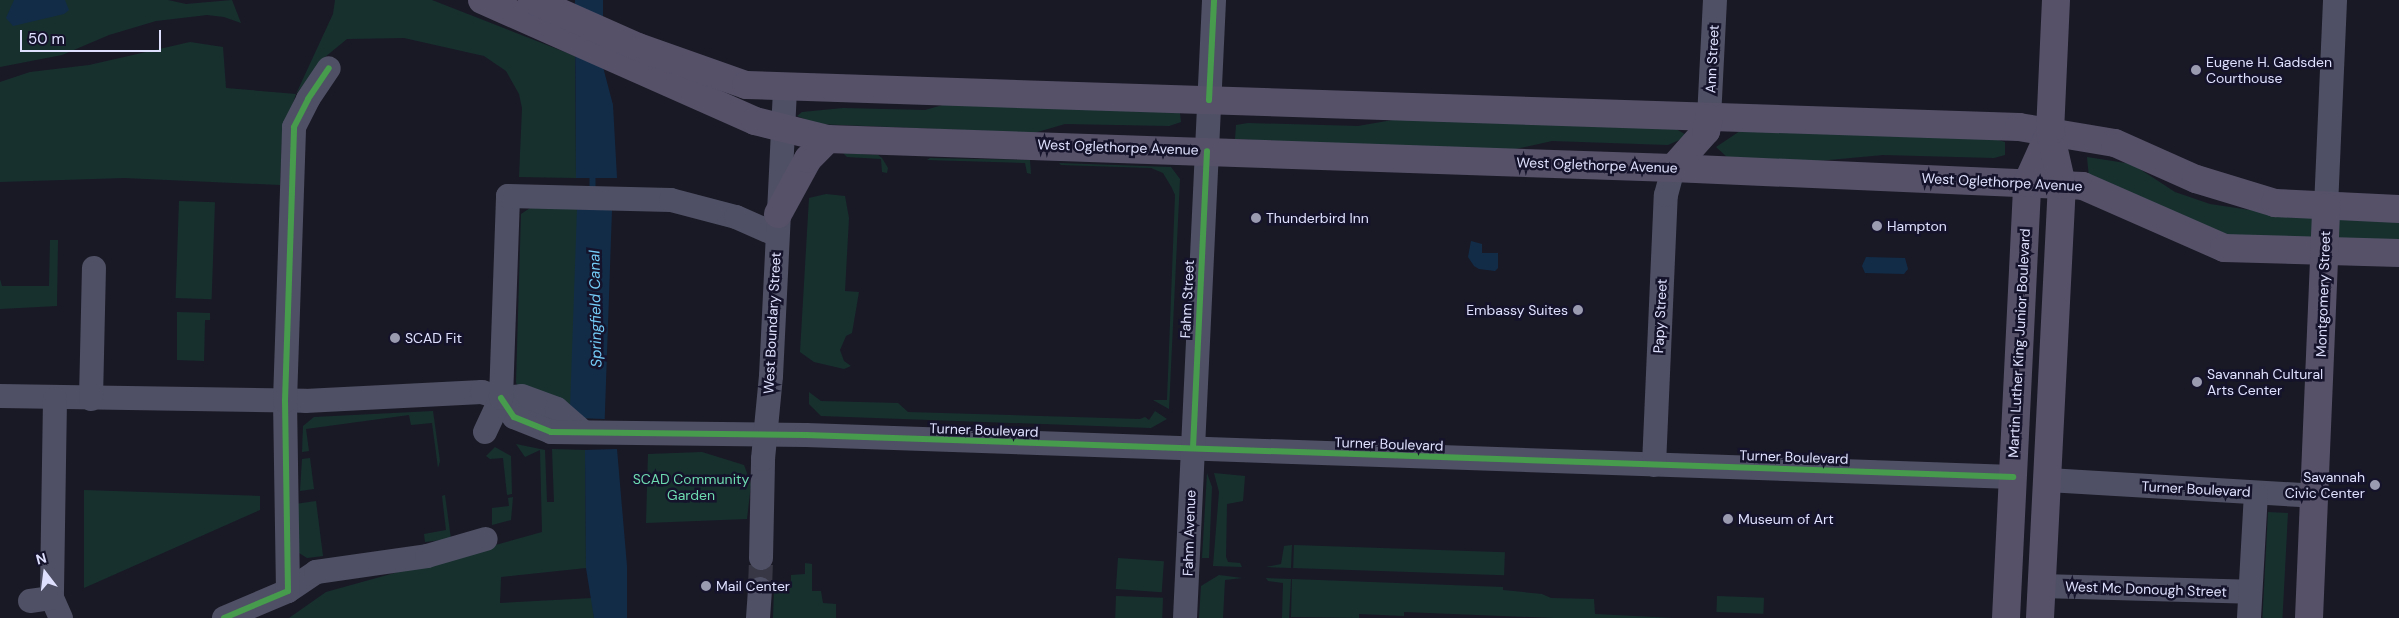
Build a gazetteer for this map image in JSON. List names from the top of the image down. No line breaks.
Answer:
{"streets":{"main road":["West Oglethorpe Avenue","Montgomery Street","Martin Luther King Junior Boulevard"],"street":["Ann Street","Fahm Street","Papy Street","West Boundary Street","Turner Boulevard","Fahm Avenue","West Mc Donough Street"]},"crossings":[["West Oglethorpe Avenue","Montgomery Street"],["West Oglethorpe Avenue","Fahm Street"],["West Oglethorpe Avenue","Papy Street"],["West Oglethorpe Avenue","West Boundary Street"],["West Oglethorpe Avenue","Martin Luther King Junior Boulevard"],["Montgomery Street","Turner Boulevard"],["Fahm Street","Turner Boulevard"],["Fahm Street","Fahm Avenue"],["Papy Street","Turner Boulevard"],["West Boundary Street","Turner Boulevard"],["Martin Luther King Junior Boulevard","Turner Boulevard"],["Martin Luther King Junior Boulevard","West Mc Donough Street"],["Turner Boulevard","Fahm Avenue"]],"water":["Springfield Canal"],"parks":["SCAD Community Garden"],"places":["Eugene H. Gadsden Courthouse","Thunderbird Inn","Hampton","Embassy Suites","SCAD Fit","Savannah Cultural Arts Center","Savannah Civic Center","Museum of Art","Mail Center"],"scale_bar":"50 m","north":"top"}
